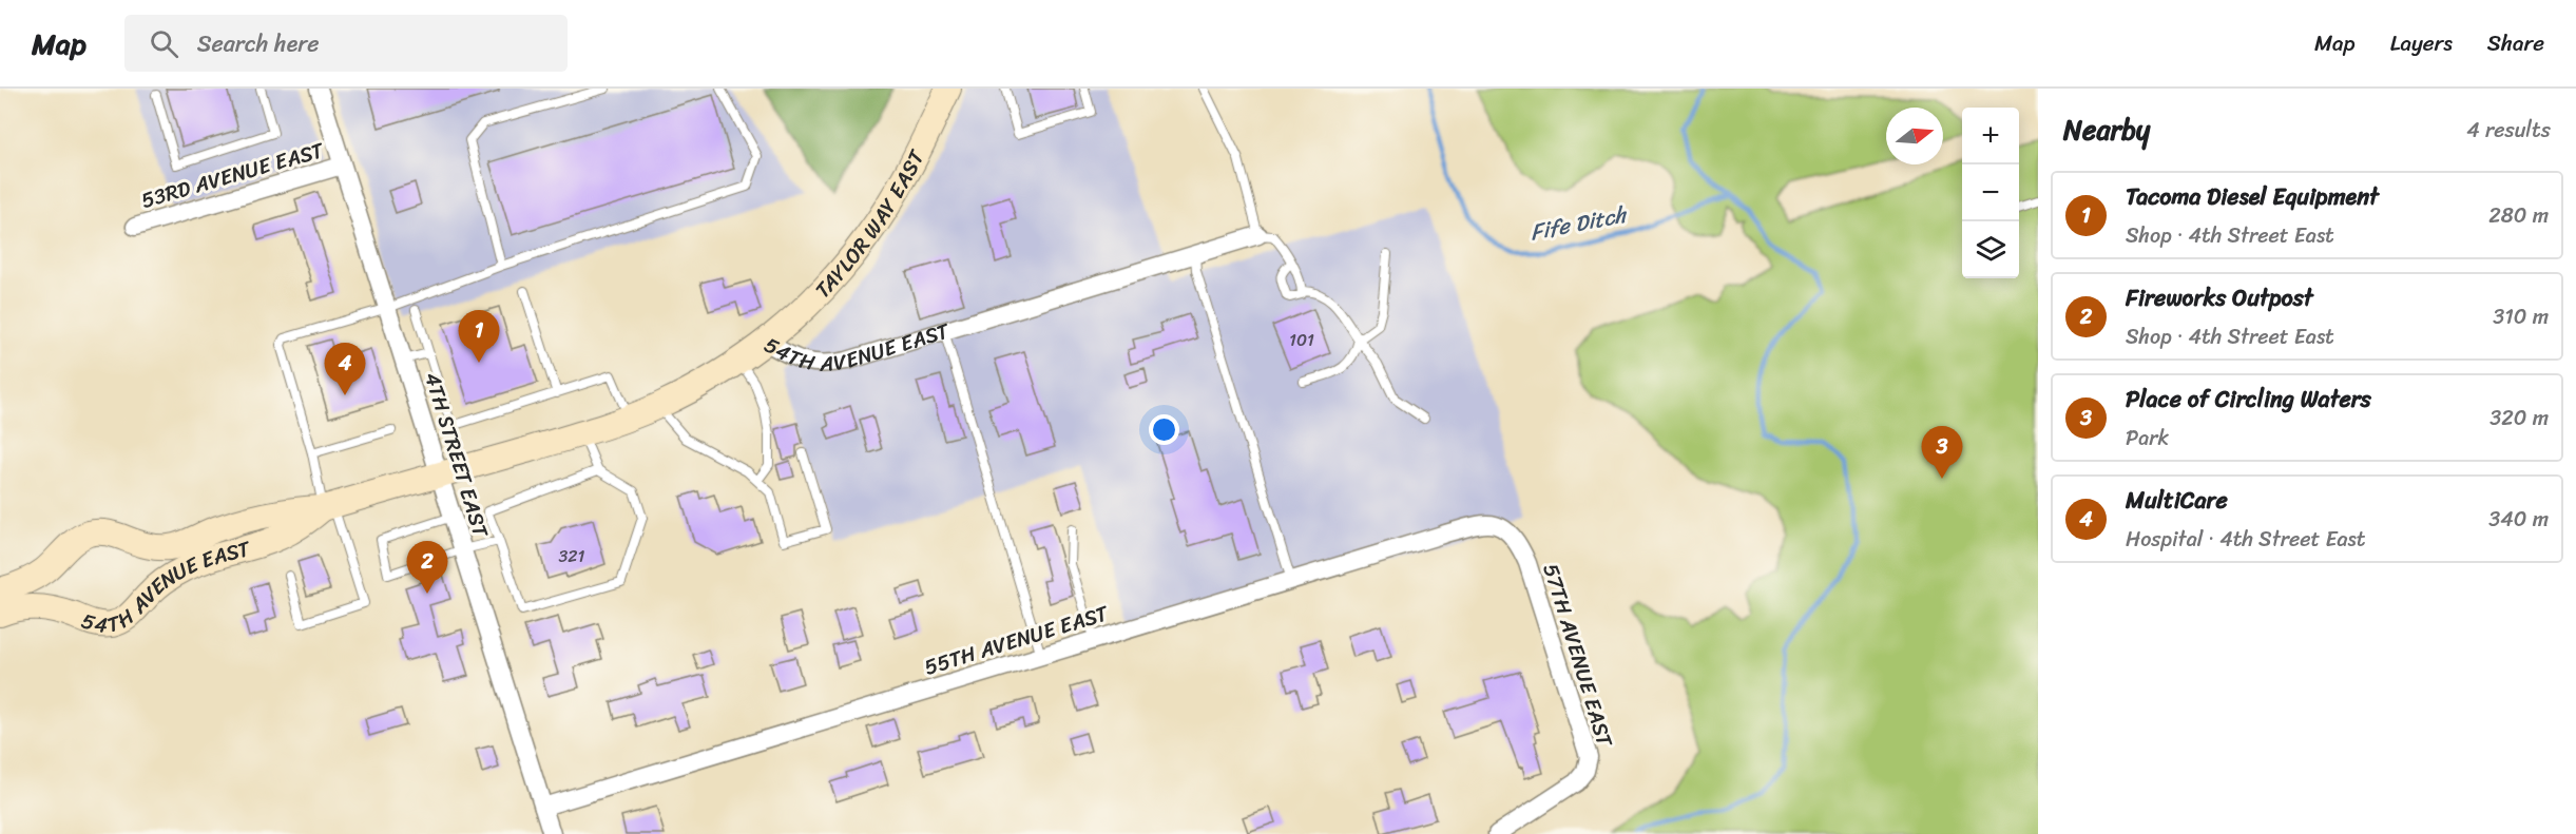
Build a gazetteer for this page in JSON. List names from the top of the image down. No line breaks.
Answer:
{"streets":{"main road":["TAYLOR WAY EAST","54TH AVENUE EAST"],"street":["53RD AVENUE EAST","4TH STREET EAST","55TH AVENUE EAST","57TH AVENUE EAST"]},"crossings":[["53RD AVENUE EAST","4TH STREET EAST"],["TAYLOR WAY EAST","54TH AVENUE EAST"],["54TH AVENUE EAST","4TH STREET EAST"],["4TH STREET EAST","55TH AVENUE EAST"],["55TH AVENUE EAST","57TH AVENUE EAST"]],"water":["Fife Ditch"],"house_numbers":["101","321"],"north":"right","page":{"header":"Map","search":"Search here","nav":["Map","Layers","Share"],"heading":["Nearby","4 results"],"map_buttons":["+","−"],"list":[{"mark":"1","name":"Tacoma Diesel Equipment","note":"Shop · 4th Street East","value":"280 m"},{"mark":"2","name":"Fireworks Outpost","note":"Shop · 4th Street East","value":"310 m"},{"mark":"3","name":"Place of Circling Waters","note":"Park","value":"320 m"},{"mark":"4","name":"MultiCare","note":"Hospital · 4th Street East","value":"340 m"}],"pins":["1","4","3","2"]}}
